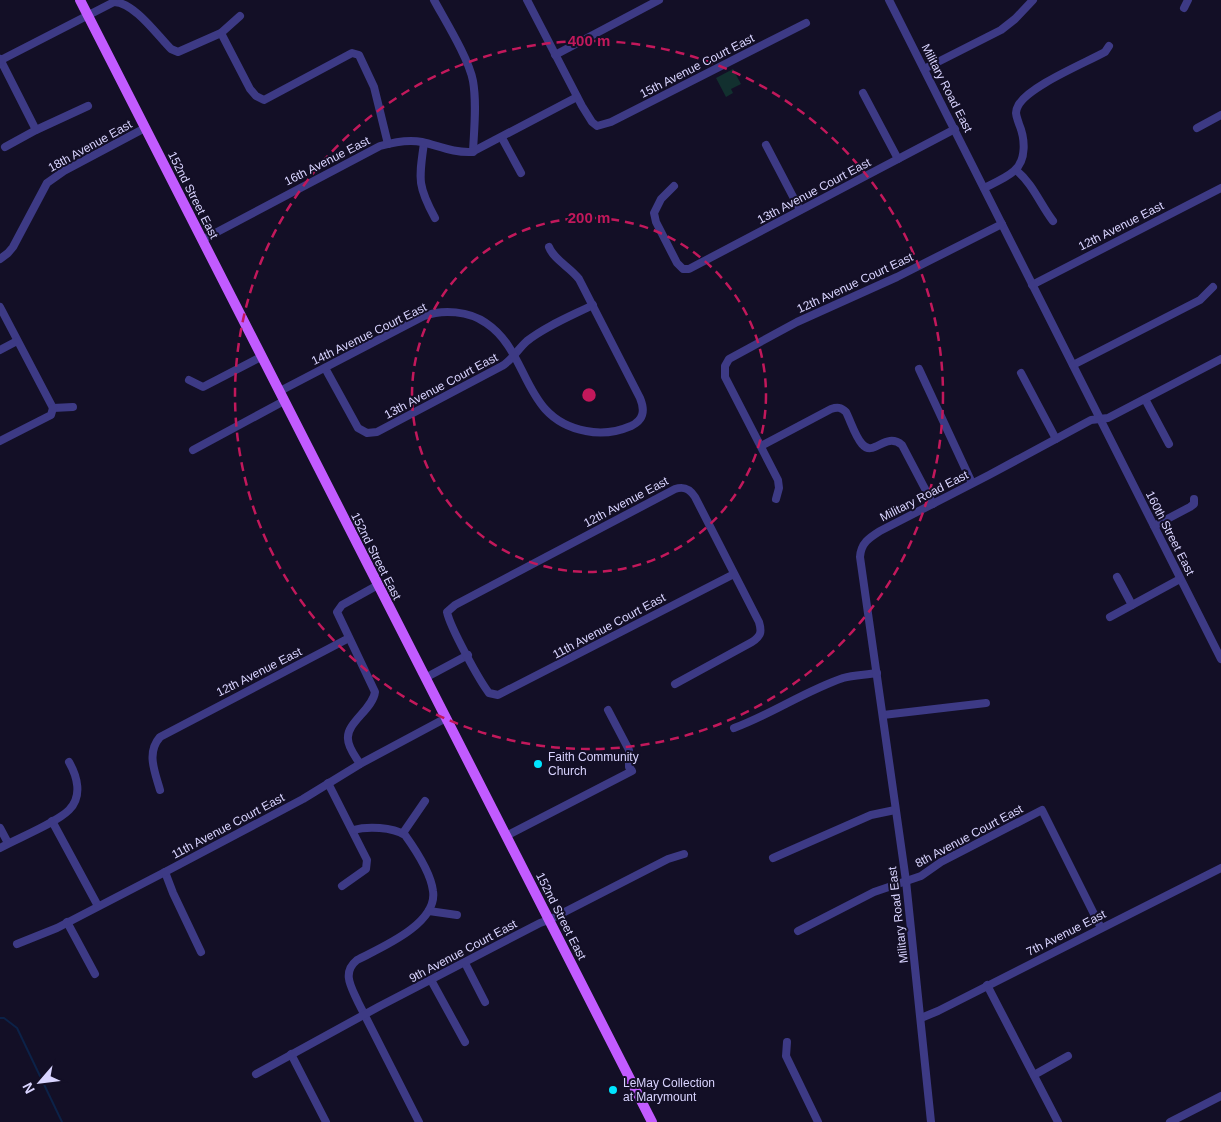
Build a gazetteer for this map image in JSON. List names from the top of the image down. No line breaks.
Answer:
{"streets":{"main road":["152nd Street East"],"street":["15th Avenue Court East","Military Road East","18th Avenue East","16th Avenue East","13th Avenue Court East","12th Avenue East","12th Avenue Court East","14th Avenue Court East","160th Street East","11th Avenue Court East","8th Avenue Court East","7th Avenue East","9th Avenue Court East"]},"crossings":[["Military Road East","13th Avenue Court East"],["Military Road East","12th Avenue East"],["Military Road East","12th Avenue Court East"],["Military Road East","160th Street East"],["Military Road East","8th Avenue Court East"],["Military Road East","7th Avenue East"],["18th Avenue East","152nd Street East"],["16th Avenue East","152nd Street East"],["13th Avenue Court East","14th Avenue Court East"],["152nd Street East","14th Avenue Court East"],["152nd Street East","11th Avenue Court East"],["152nd Street East","9th Avenue Court East"],["12th Avenue East","11th Avenue Court East"],["8th Avenue Court East","7th Avenue East"]],"places":["Faith Community Church","LeMay Collection at Marymount"],"north":"bottom left","rings":["400 m","200 m"]}
